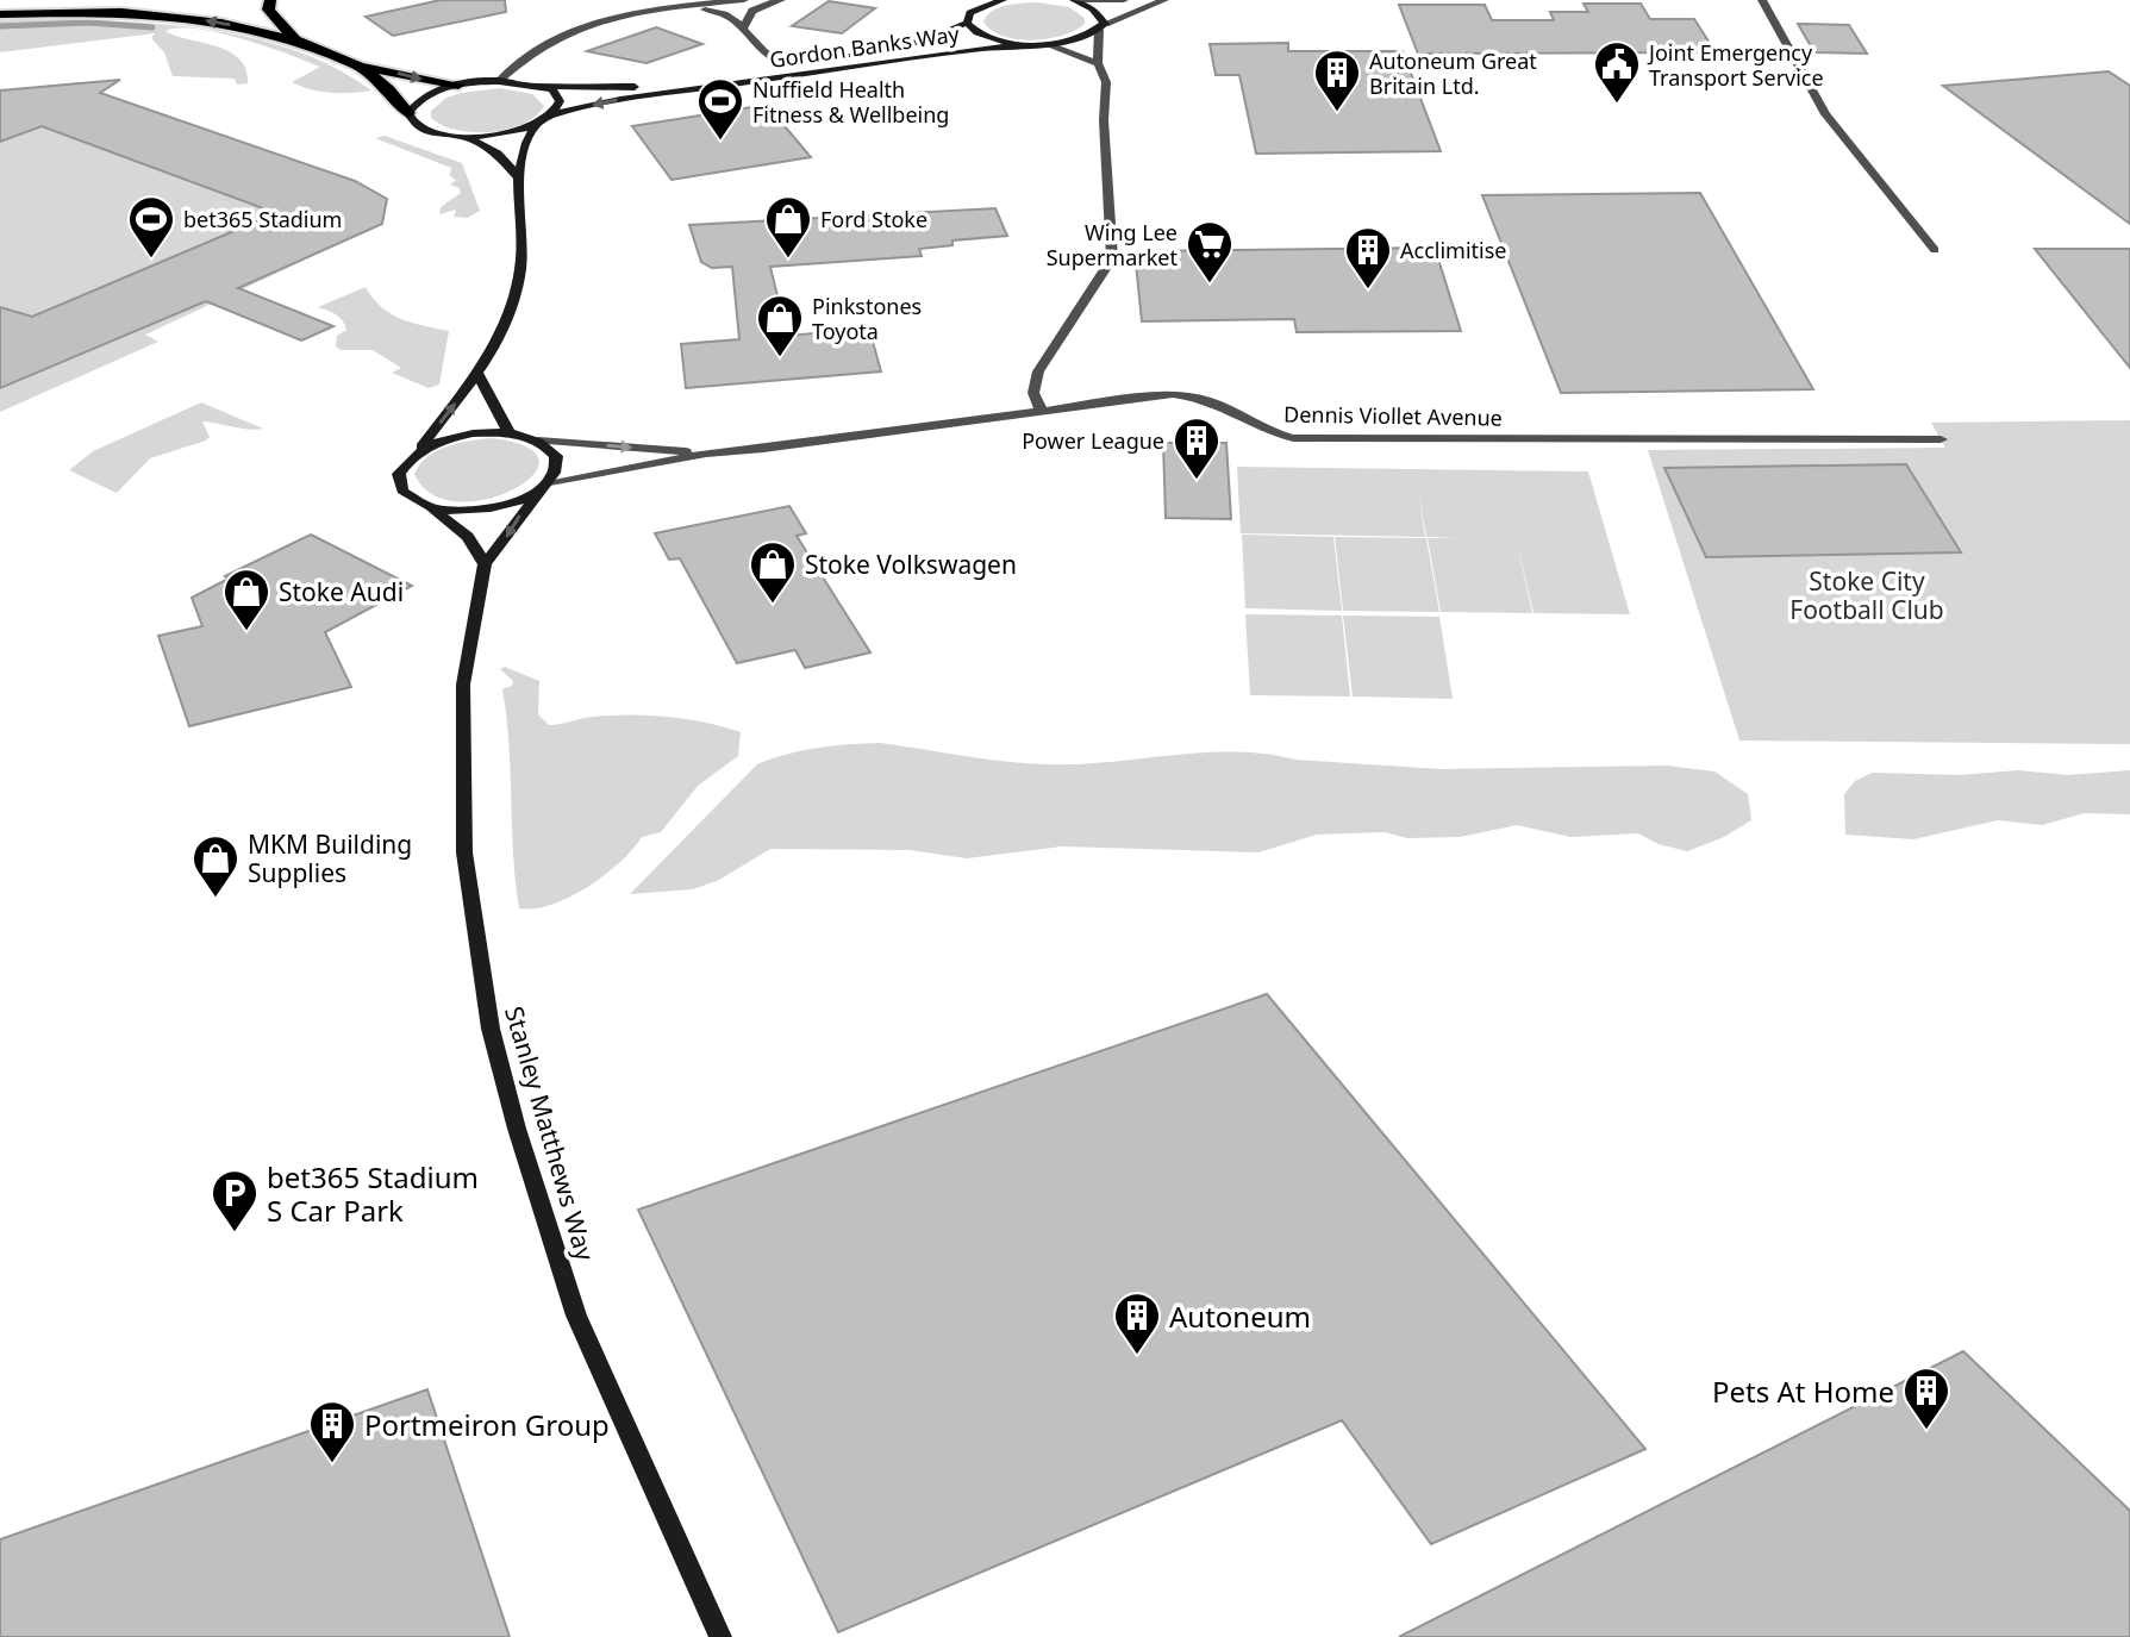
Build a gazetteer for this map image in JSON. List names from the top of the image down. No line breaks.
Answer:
{"streets":{"main road":["Gordon Banks Way","Stanley Matthews Way"],"street":["Dennis Viollet Avenue"]},"crossings":[["Dennis Viollet Avenue","Stanley Matthews Way"]],"parks":["Stoke City Football Club"],"places":{"public building":["Joint Emergency Transport Service"],"building":["Autoneum Great Britain Ltd.","Acclimitise","Power League","Autoneum","Pets At Home","Portmeiron Group"],"sports":["Nuffield Health Fitness & Wellbeing","bet365 Stadium"],"shop":["Ford Stoke","Pinkstones Toyota","Stoke Volkswagen","Stoke Audi","MKM Building Supplies"],"supermarket":["Wing Lee Supermarket"],"parking":["bet365 Stadium S Car Park"]}}
